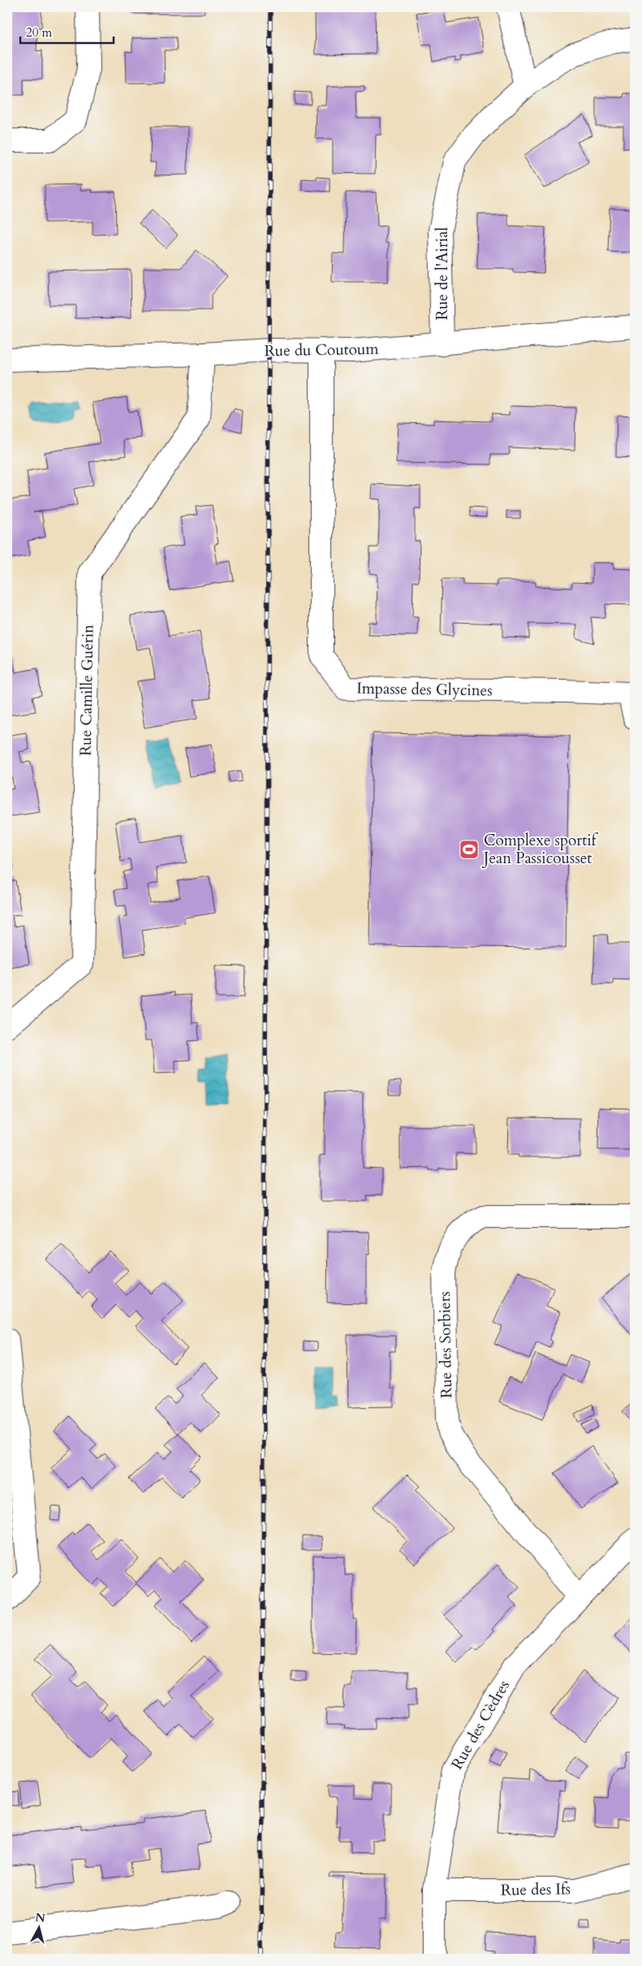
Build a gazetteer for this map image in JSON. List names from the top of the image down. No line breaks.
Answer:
{"streets":{"street":["Rue de l'Airial","Rue du Coutoum","Impasse des Glycines","Rue Camille Guérin","Rue des Sorbiers","Rue des Cèdres","Rue des Ifs"]},"crossings":[["Rue de l'Airial","Rue du Coutoum"],["Rue du Coutoum","Impasse des Glycines"],["Rue du Coutoum","Rue Camille Guérin"],["Rue des Sorbiers","Rue des Cèdres"],["Rue des Cèdres","Rue des Ifs"]],"places":{"sports":["Complexe sportif Jean Passicousset"]},"scale_bar":"20 m","north":"top"}
